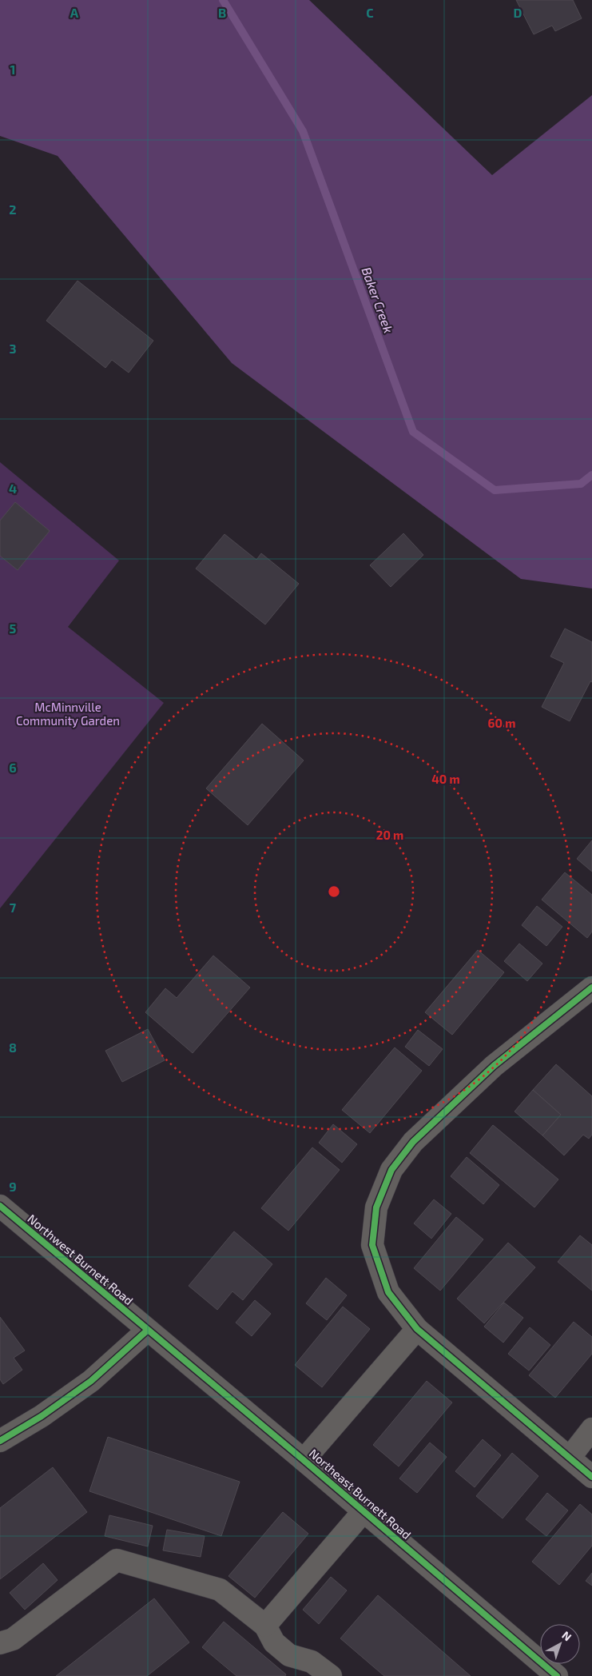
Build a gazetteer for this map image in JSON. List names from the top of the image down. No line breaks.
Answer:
{"streets":{"street":["Northwest Burnett Road","Northeast Burnett Road"]},"crossings":[["Northwest Burnett Road","Northeast Burnett Road"]],"water":["Baker Creek"],"parks":["McMinnville Community Garden"],"north":"top right","grid":{"columns":["A","B","C","D"],"rows":["1","2","3","4","5","6","7","8","9"]},"rings":["60 m","40 m","20 m"]}
